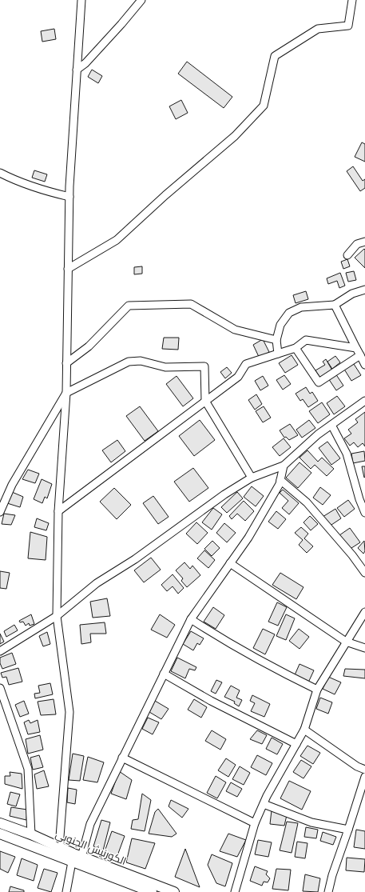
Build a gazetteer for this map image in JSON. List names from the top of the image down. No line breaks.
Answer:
{"streets":{"main road":["الكورنيش الجنوبي"]}}
